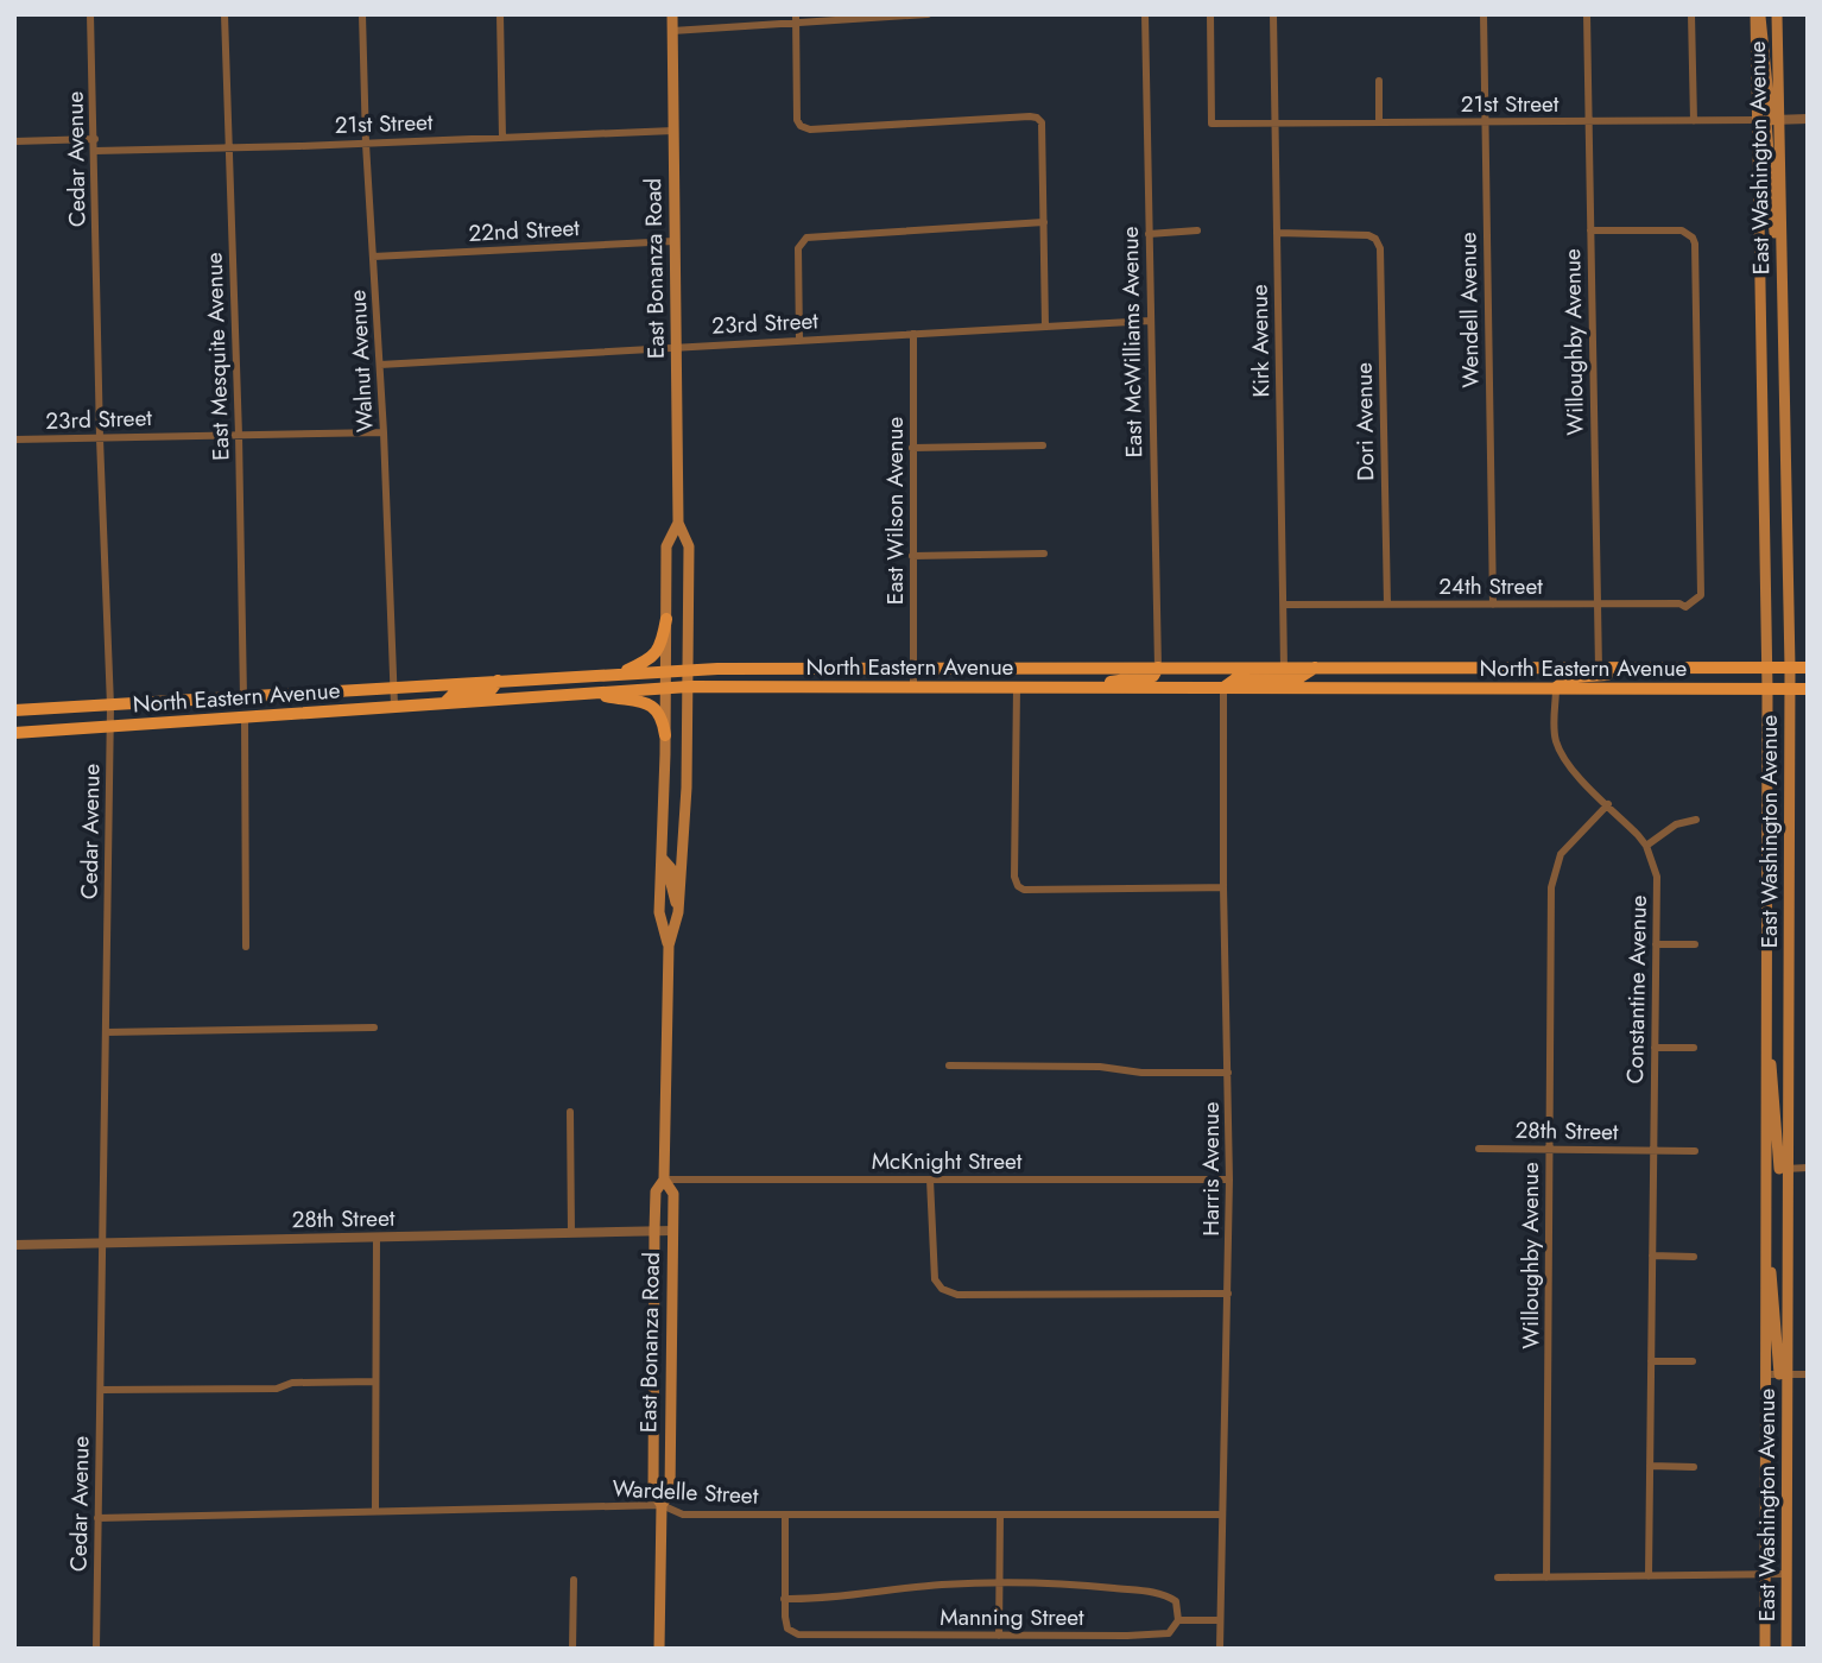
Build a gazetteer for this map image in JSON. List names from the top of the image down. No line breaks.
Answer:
{"streets":{"main road":["East Washington Avenue","East Bonanza Road","North Eastern Avenue"],"street":["21st Street","Cedar Avenue","22nd Street","Wendell Avenue","23rd Street","Kirk Avenue","East McWilliams Avenue","Willoughby Avenue","East Mesquite Avenue","Walnut Avenue","Dori Avenue","East Wilson Avenue","24th Street","Constantine Avenue","28th Street","McKnight Street","Harris Avenue","Wardelle Street","Manning Street"]},"crossings":[["21st Street","East Washington Avenue"],["21st Street","Cedar Avenue"],["21st Street","East Bonanza Road"],["21st Street","Wendell Avenue"],["21st Street","Kirk Avenue"],["21st Street","Willoughby Avenue"],["21st Street","East Mesquite Avenue"],["21st Street","Walnut Avenue"],["East Washington Avenue","North Eastern Avenue"],["Cedar Avenue","23rd Street"],["Cedar Avenue","North Eastern Avenue"],["Cedar Avenue","28th Street"],["Cedar Avenue","Wardelle Street"],["22nd Street","East Bonanza Road"],["22nd Street","Walnut Avenue"],["East Bonanza Road","23rd Street"],["East Bonanza Road","North Eastern Avenue"],["East Bonanza Road","28th Street"],["East Bonanza Road","McKnight Street"],["East Bonanza Road","Wardelle Street"],["Wendell Avenue","24th Street"],["23rd Street","East McWilliams Avenue"],["23rd Street","East Mesquite Avenue"],["23rd Street","Walnut Avenue"],["23rd Street","East Wilson Avenue"],["Kirk Avenue","Dori Avenue"],["Kirk Avenue","24th Street"],["Kirk Avenue","North Eastern Avenue"],["East McWilliams Avenue","North Eastern Avenue"],["Willoughby Avenue","24th Street"],["Willoughby Avenue","North Eastern Avenue"],["Willoughby Avenue","Constantine Avenue"],["Willoughby Avenue","28th Street"],["East Mesquite Avenue","North Eastern Avenue"],["Walnut Avenue","North Eastern Avenue"],["Dori Avenue","24th Street"],["East Wilson Avenue","North Eastern Avenue"],["North Eastern Avenue","Constantine Avenue"],["North Eastern Avenue","Harris Avenue"],["Constantine Avenue","28th Street"],["McKnight Street","Harris Avenue"],["Harris Avenue","Wardelle Street"],["Harris Avenue","Manning Street"]]}
